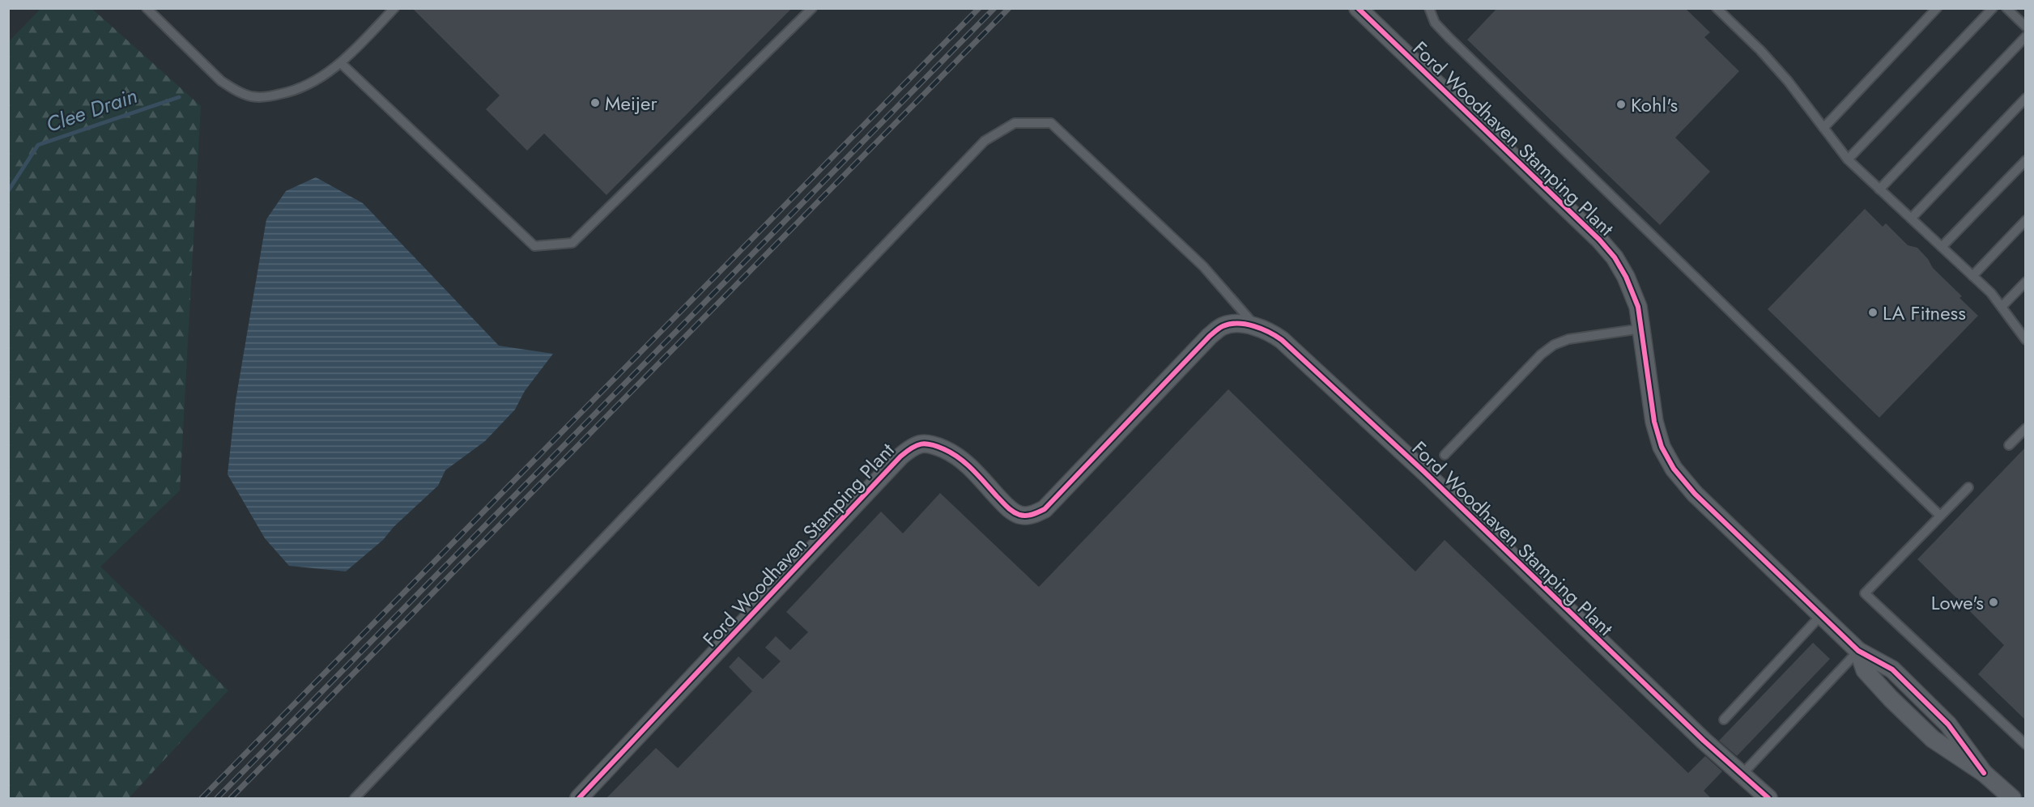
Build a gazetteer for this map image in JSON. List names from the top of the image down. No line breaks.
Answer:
{"streets":{"street":["Ford Woodhaven Stamping Plant"]},"water":["Clee Drain"],"places":["Meijer","Kohl's","LA Fitness","Lowe's"]}
